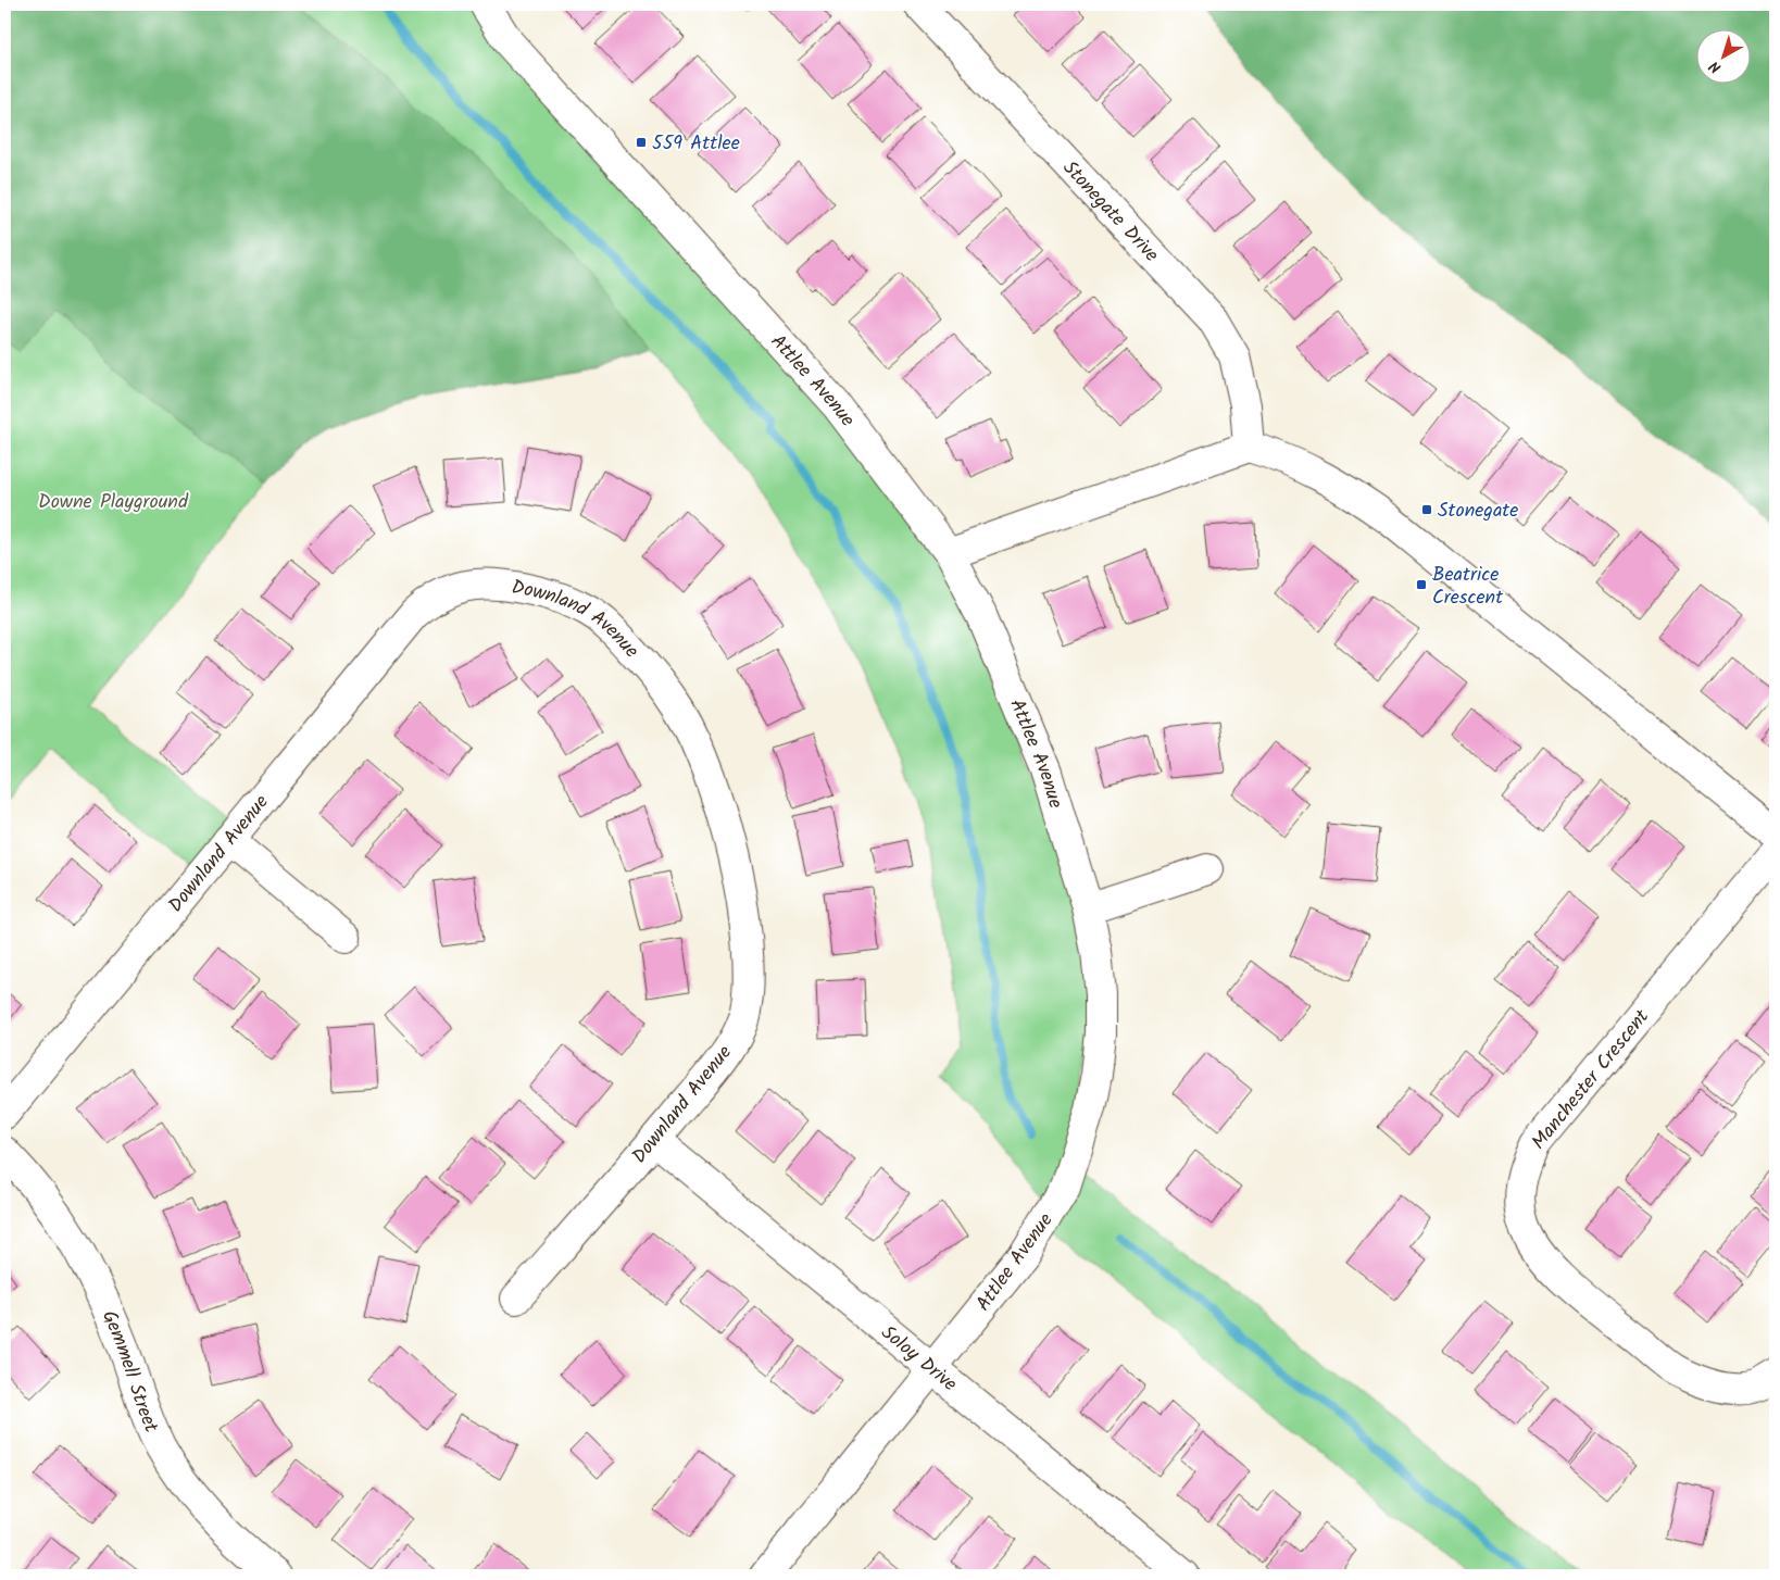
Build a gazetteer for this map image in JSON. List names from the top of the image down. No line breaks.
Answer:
{"streets":{"street":["Stonegate Drive","Attlee Avenue","Downland Avenue","Manchester Crescent","Soloy Drive","Gemmell Street"]},"crossings":[["Attlee Avenue","Soloy Drive"],["Downland Avenue","Soloy Drive"]],"parks":["Downe Playground"],"places":{"transit":["559 Attlee","Stonegate","Beatrice Crescent"]},"north":"bottom left"}
